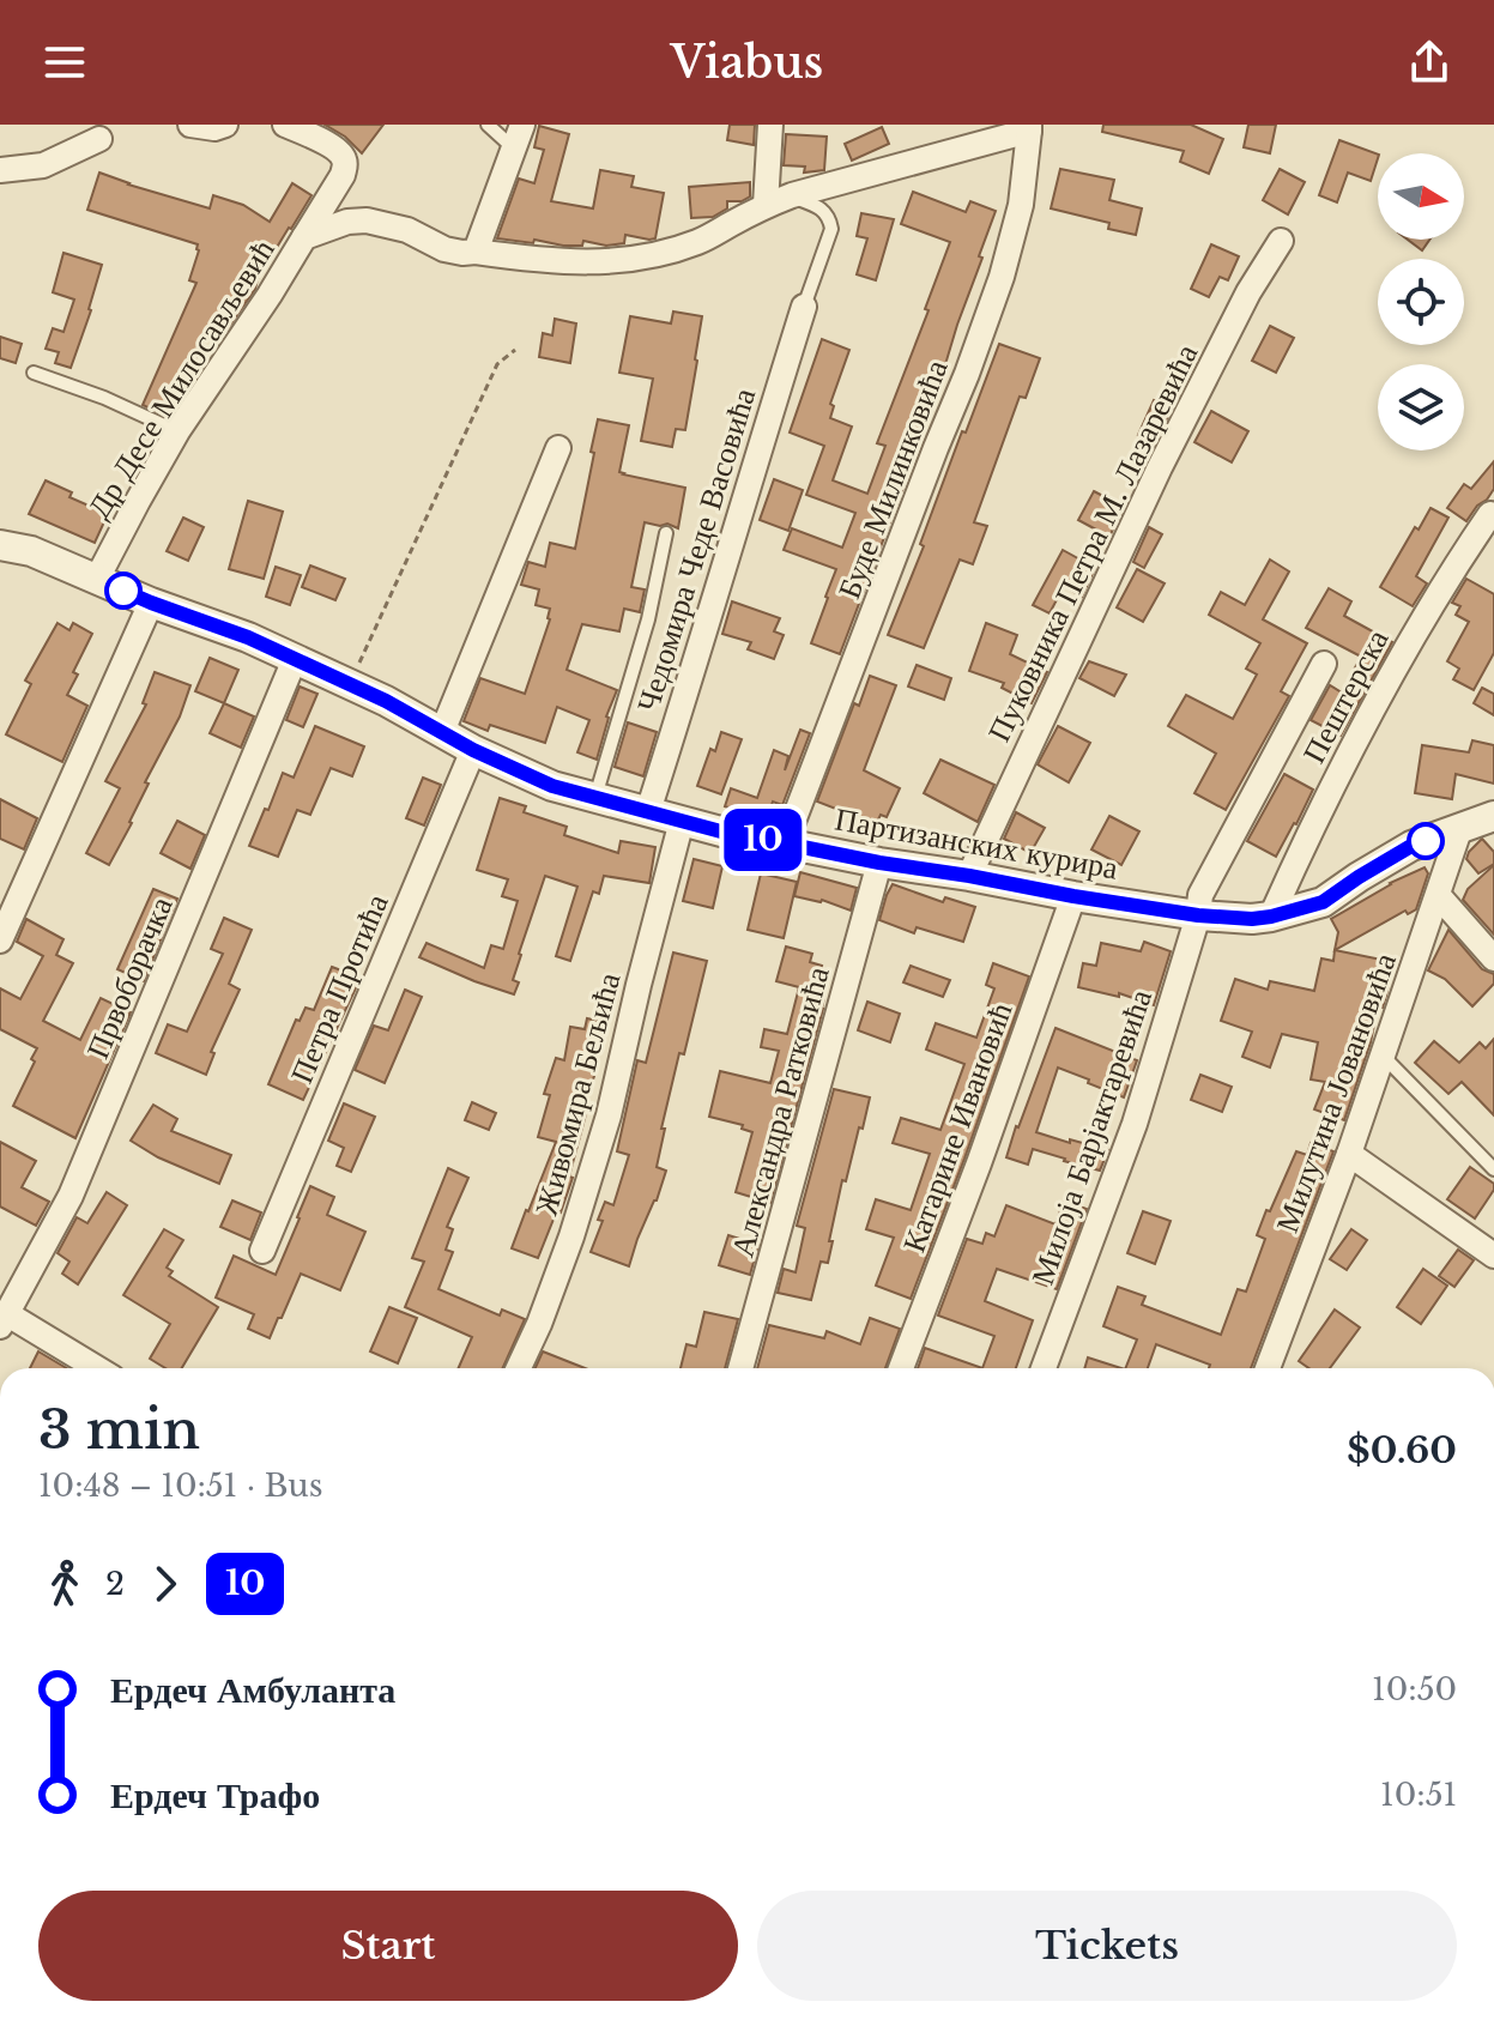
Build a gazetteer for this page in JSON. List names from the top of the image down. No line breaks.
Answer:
{"streets":{"street":["Др Десе Милосављевић","Буде Милинковића","Пуковника Петра М. Лазаревића","Чедомира Чеде Васовића","Пештерска","Партизанских курира","Првоборачка","Петра Протића","Милутина Јовановића","Живомира Бељића","Александра Ратковића","Катарине Ивановић","Милоја Барјактаревића"]},"crossings":[["Др Десе Милосављевић","Буде Милинковића"],["Др Десе Милосављевић","Партизанских курира"],["Буде Милинковића","Партизанских курира"],["Пуковника Петра М. Лазаревића","Партизанских курира"],["Чедомира Чеде Васовића","Партизанских курира"],["Пештерска","Партизанских курира"],["Партизанских курира","Првоборачка"],["Партизанских курира","Петра Протића"],["Партизанских курира","Милутина Јовановића"],["Партизанских курира","Живомира Бељића"],["Партизанских курира","Александра Ратковића"],["Партизанских курира","Катарине Ивановић"],["Партизанских курира","Милоја Барјактаревића"]],"lines":["bus line 10"],"north":"right","page":{"header":"Viabus","on_map":"10","heading":["3 min","10:48 – 10:51 · Bus","$0.60"],"legs":["2","10"],"list":[{"name":"Ердеч Амбуланта","value":"10:50"},{"name":"Ердеч Трафо","value":"10:51"}],"buttons":["Start","Tickets"]}}
